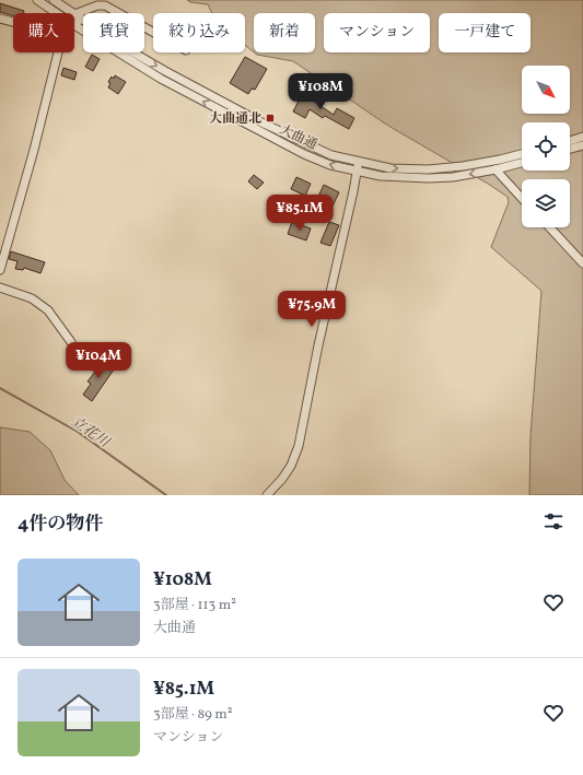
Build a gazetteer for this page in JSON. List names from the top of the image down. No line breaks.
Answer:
{"streets":{"street":["大曲通"]},"water":["立花川"],"places":{"transit":["大曲通北"]},"north":"bottom right","page":{"chip":["購入","賃貸","絞り込み","新着","マンション","一戸建て"],"price":["¥108M","¥85.1M","¥75.9M","¥104M"],"heading":"4件の物件","list":[{"name":"¥108M","note":"3部屋 · 113 m² · 大曲通"},{"name":"¥85.1M","note":"3部屋 · 89 m² · マンション"}]}}
